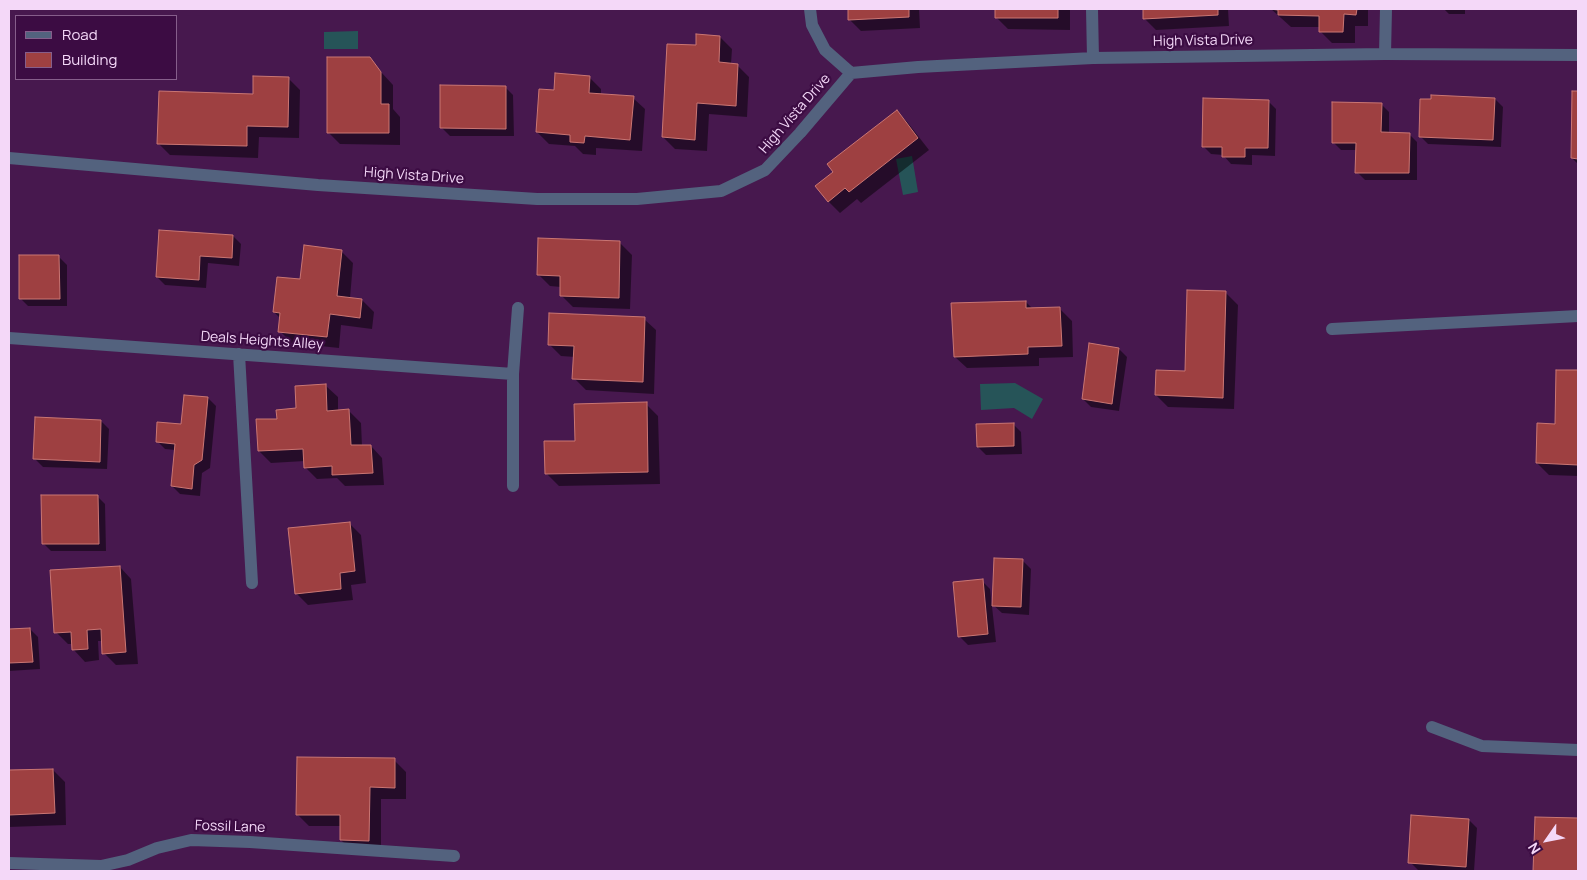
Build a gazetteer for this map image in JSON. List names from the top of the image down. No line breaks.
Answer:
{"streets":{"street":["High Vista Drive","Deals Heights Alley","Fossil Lane"]},"legend":["Road","Building"],"north":"bottom left"}
